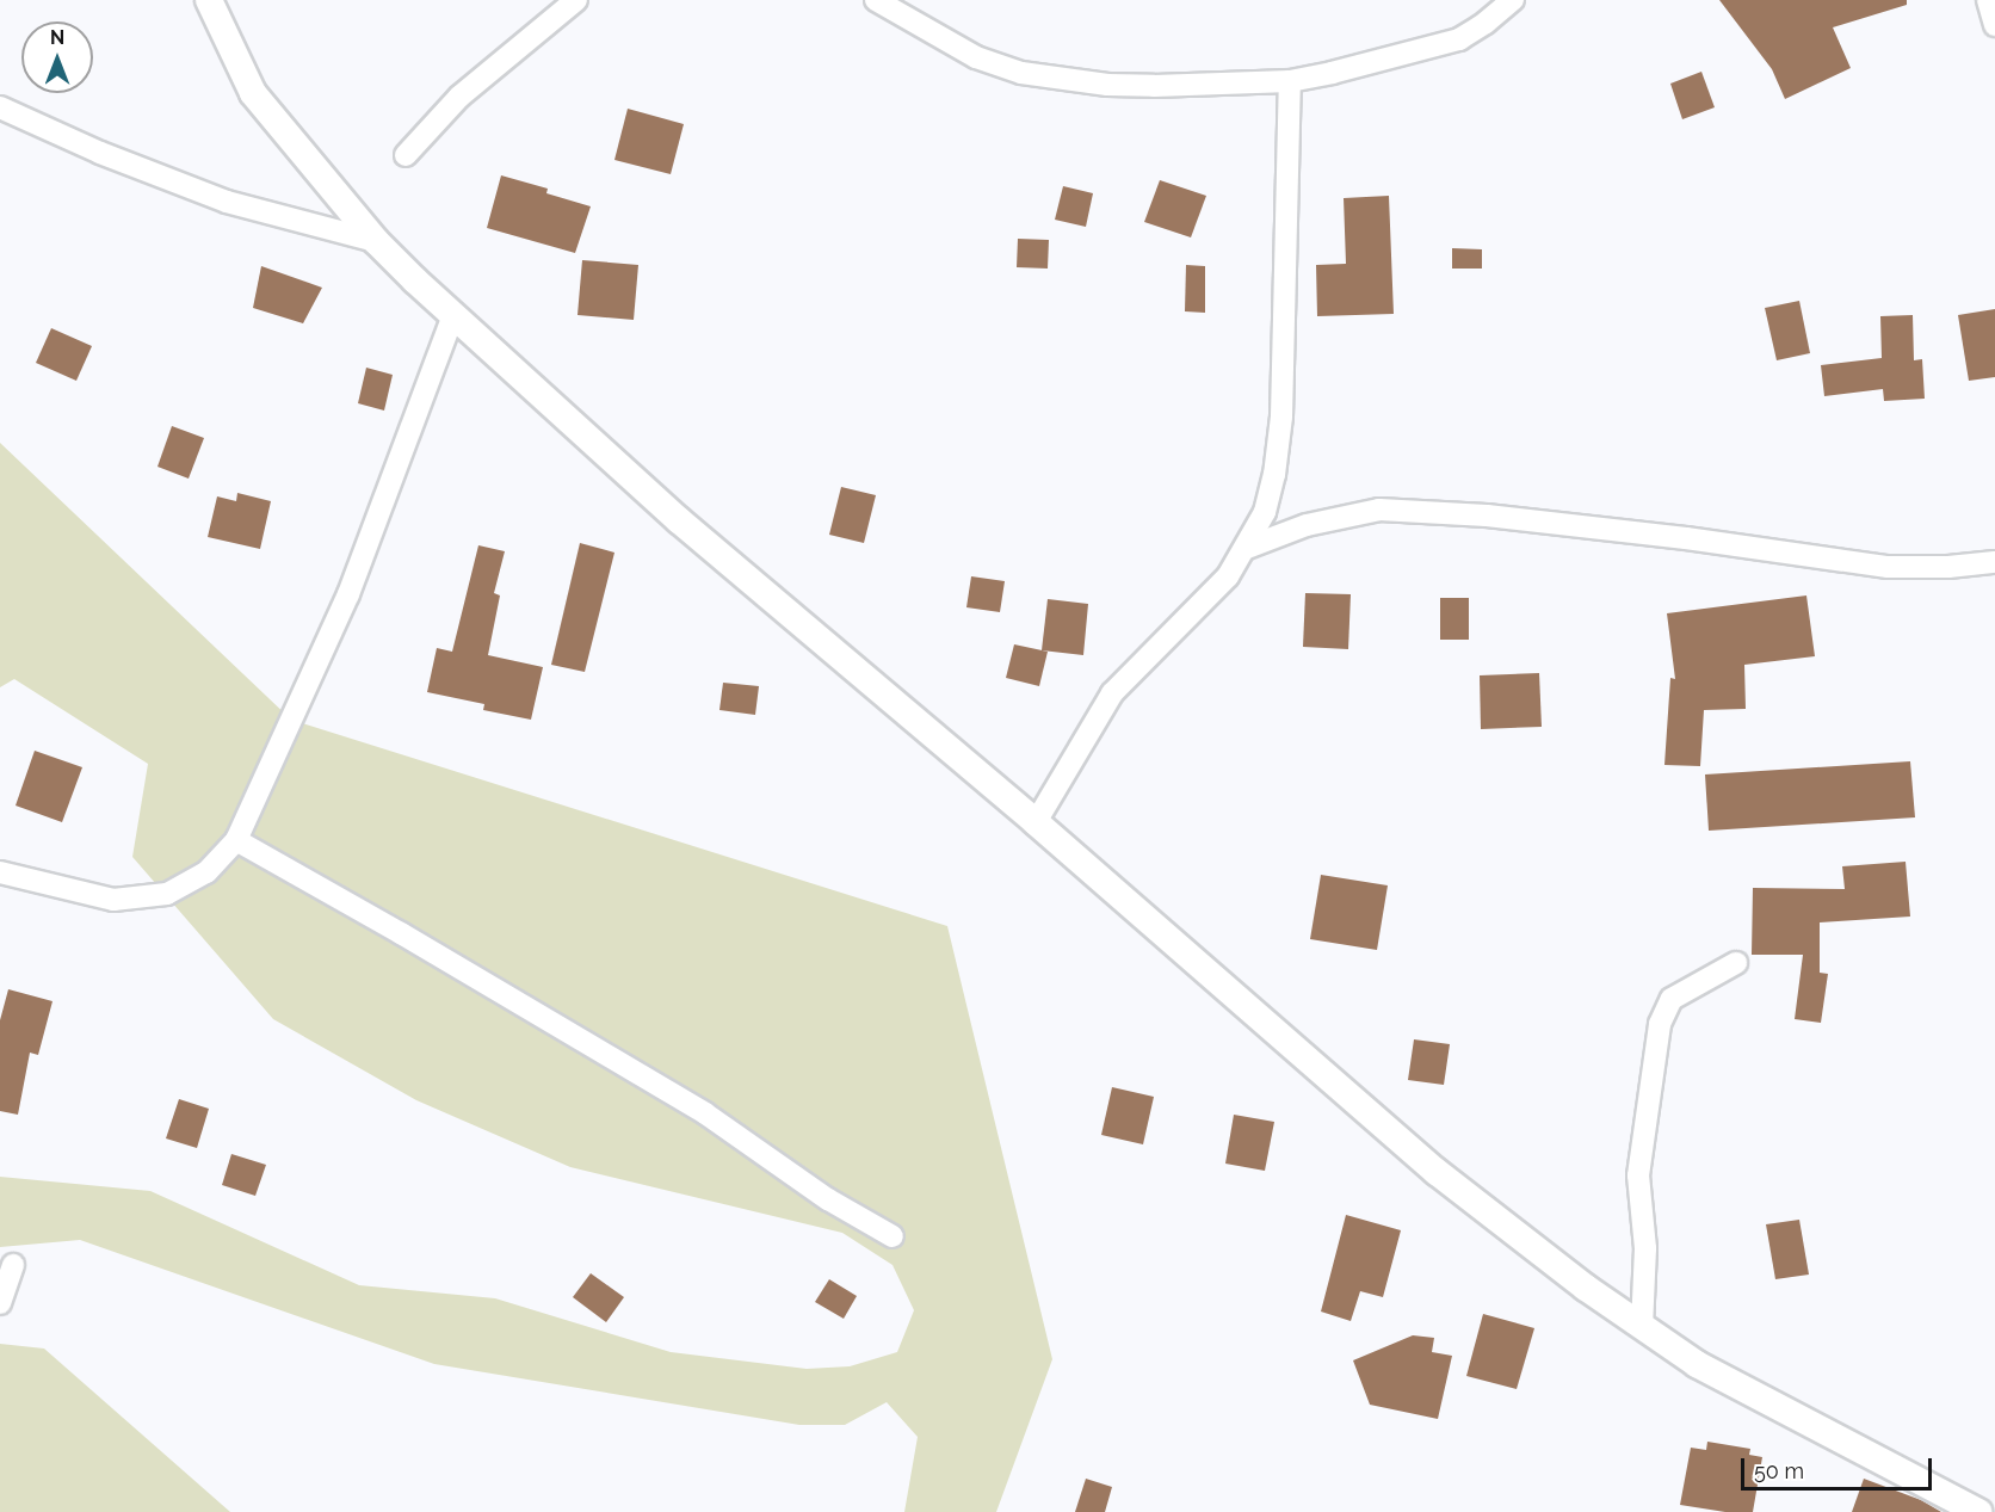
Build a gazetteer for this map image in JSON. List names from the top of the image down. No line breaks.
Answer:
{"scale_bar":"50 m","north":"top"}
